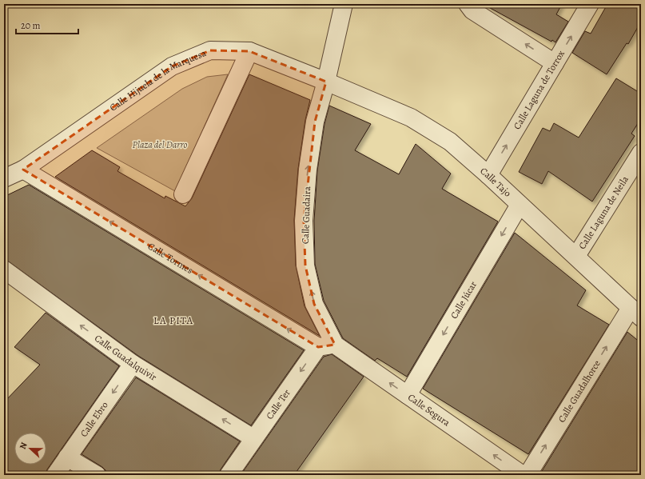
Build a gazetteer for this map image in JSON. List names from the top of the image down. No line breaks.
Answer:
{"streets":{"street":["Calle Hijuela de la Marquesa","Calle Laguna de Torrox","Calle Tajo","Calle Laguna de Neila","Calle Guadaira","Calle Tormes","Calle Júcar","Calle Guadalquivir","Calle Guadalhorce","Calle Ter","Calle Segura","Calle Ebro"]},"crossings":[["Calle Hijuela de la Marquesa","Calle Tajo"],["Calle Hijuela de la Marquesa","Calle Guadaira"],["Calle Hijuela de la Marquesa","Calle Tormes"],["Calle Laguna de Torrox","Calle Tajo"],["Calle Tajo","Calle Laguna de Neila"],["Calle Tajo","Calle Guadaira"],["Calle Tajo","Calle Júcar"],["Calle Tajo","Calle Guadalhorce"],["Calle Guadaira","Calle Segura"],["Calle Tormes","Calle Ter"],["Calle Júcar","Calle Segura"],["Calle Guadalquivir","Calle Ter"],["Calle Guadalquivir","Calle Ebro"]],"one_way":["Calle Laguna de Torrox","Calle Guadaira","Calle Tormes","Calle Júcar","Calle Guadalquivir","Calle Guadalhorce","Calle Ter","Calle Segura","Calle Ebro"],"districts":["LA PITA"],"parks":["Plaza del Darro"],"scale_bar":"20 m","north":"left"}
